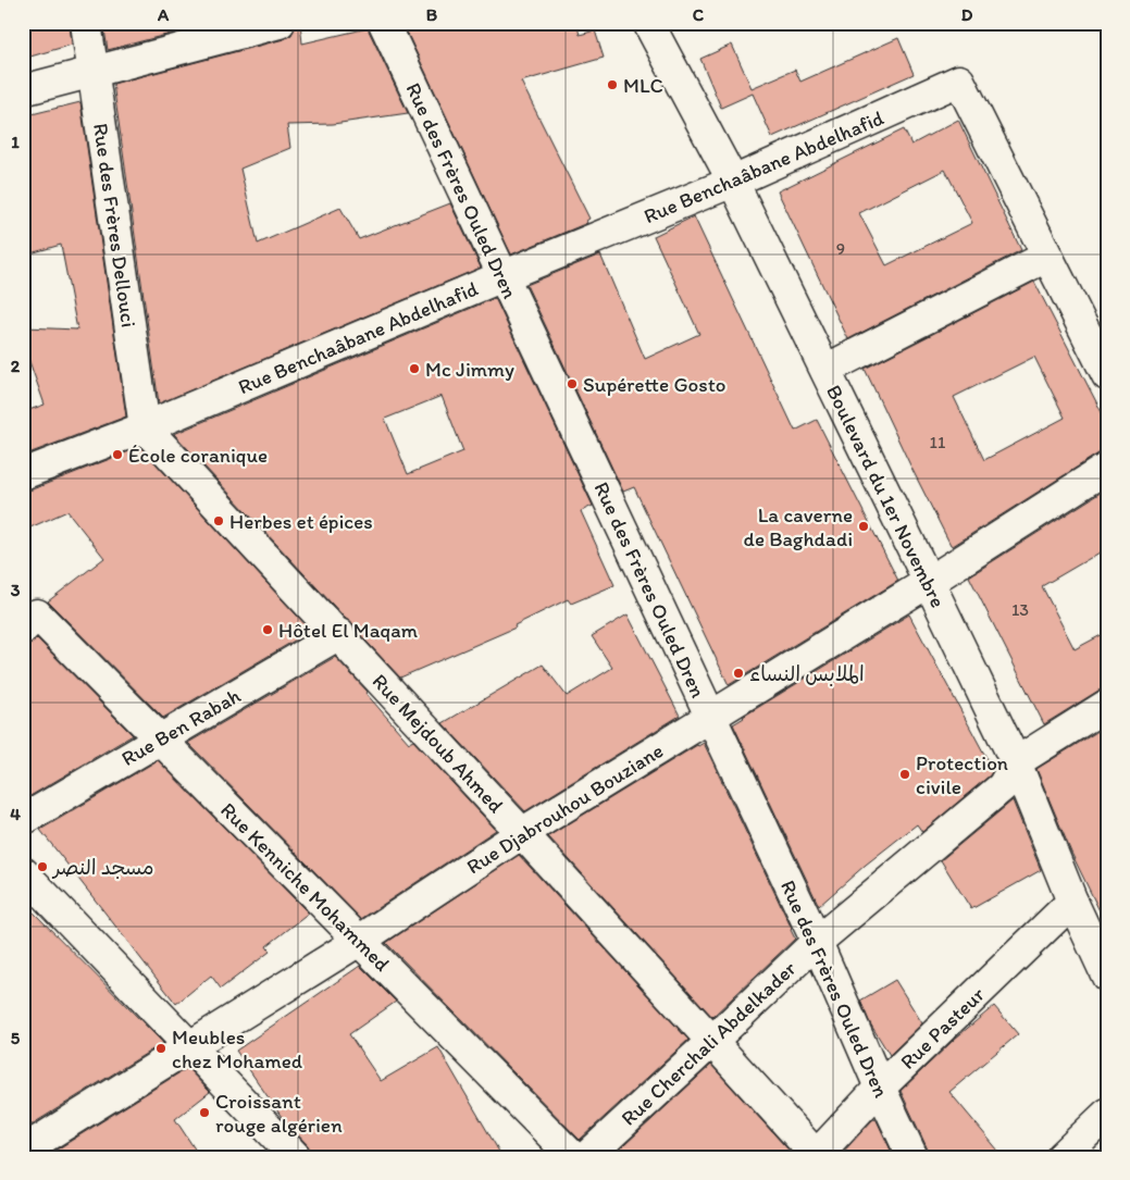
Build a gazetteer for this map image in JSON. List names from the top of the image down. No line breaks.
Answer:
{"streets":{"street":["Rue Benchaâbane Abdelhafid","Rue des Frères Ouled Dren","Rue des Frères Dellouci","Boulevard du 1er Novembre","Rue Ben Rabah","Rue Mejdoub Ahmed","Rue Djabrouhou Bouziane","Rue Kenniche Mohammed","Rue Pasteur","Rue Cherchali Abdelkader"]},"crossings":[["Rue Benchaâbane Abdelhafid","Rue des Frères Ouled Dren"],["Rue Benchaâbane Abdelhafid","Rue des Frères Dellouci"],["Rue Benchaâbane Abdelhafid","Boulevard du 1er Novembre"],["Rue Benchaâbane Abdelhafid","Rue Mejdoub Ahmed"],["Rue des Frères Ouled Dren","Rue Djabrouhou Bouziane"],["Rue des Frères Ouled Dren","Rue Pasteur"],["Rue des Frères Ouled Dren","Rue Cherchali Abdelkader"],["Rue des Frères Dellouci","Rue Mejdoub Ahmed"],["Boulevard du 1er Novembre","Rue Djabrouhou Bouziane"],["Boulevard du 1er Novembre","Rue Pasteur"],["Boulevard du 1er Novembre","Rue Cherchali Abdelkader"],["Rue Ben Rabah","Rue Mejdoub Ahmed"],["Rue Ben Rabah","Rue Kenniche Mohammed"],["Rue Mejdoub Ahmed","Rue Djabrouhou Bouziane"],["Rue Mejdoub Ahmed","Rue Pasteur"],["Rue Mejdoub Ahmed","Rue Cherchali Abdelkader"],["Rue Djabrouhou Bouziane","Rue Kenniche Mohammed"]],"places":["MLC","Mc Jimmy","Supérette Gosto","École coranique","Herbes et épices","La caverne de Baghdadi","Hôtel El Maqam","الملابس النساء","Protection civile","مسجد النصر","Meubles chez Mohamed","Croissant rouge algérien"],"house_numbers":["9","11","13"],"grid":{"columns":["A","B","C","D"],"rows":["1","2","3","4","5"]}}
